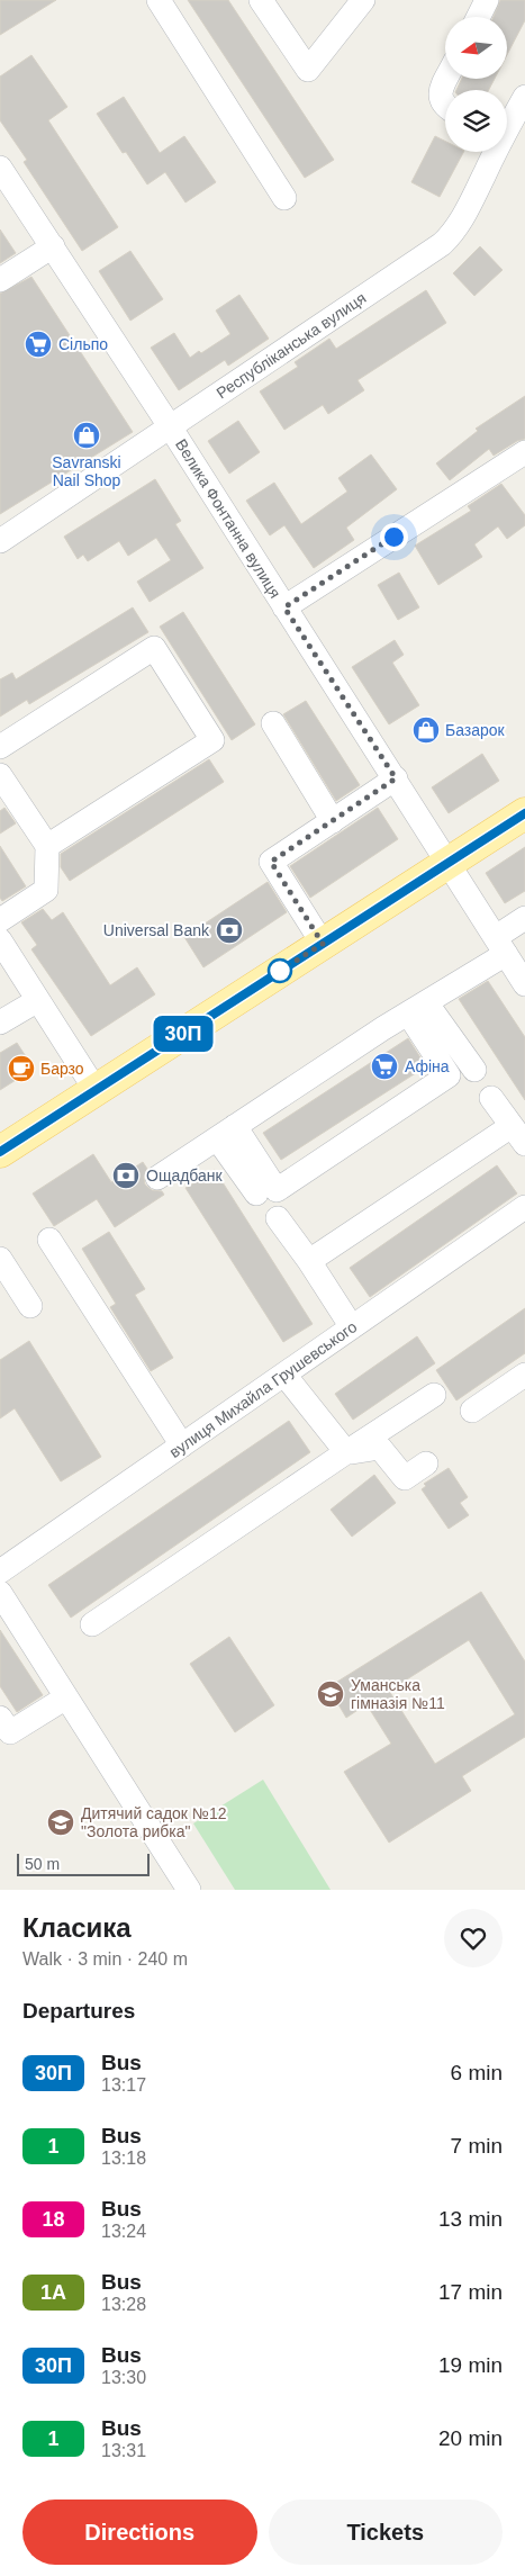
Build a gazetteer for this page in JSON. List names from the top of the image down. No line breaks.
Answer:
{"streets":{"street":["Республіканська вулиця","Велика Фонтанна вулиця","вулиця Михайла Грушевського"]},"crossings":[["Республіканська вулиця","Велика Фонтанна вулиця"]],"places":{"supermarket":["Сільпо","Афіна"],"shop":["Savranski Nail Shop","Базарок"],"bank":["Universal Bank","Ощадбанк"],"cafe":["Барзо"],"school or university":["Уманська гімназія №11","Дитячий садок №12 \"Золота рибка\""]},"lines":["bus line 30П"],"scale_bar":"50 m","north":"left","page":{"on_map":"30П","scale":"50 m","heading":[["Класика","Walk · 3 min · 240 m"],"Departures"],"list":[{"mark":"30П","name":"Bus","note":"13:17","value":"6 min"},{"mark":"1","name":"Bus","note":"13:18","value":"7 min"},{"mark":"18","name":"Bus","note":"13:24","value":"13 min"},{"mark":"1А","name":"Bus","note":"13:28","value":"17 min"},{"mark":"30П","name":"Bus","note":"13:30","value":"19 min"},{"mark":"1","name":"Bus","note":"13:31","value":"20 min"}],"buttons":["Directions","Tickets"]}}
